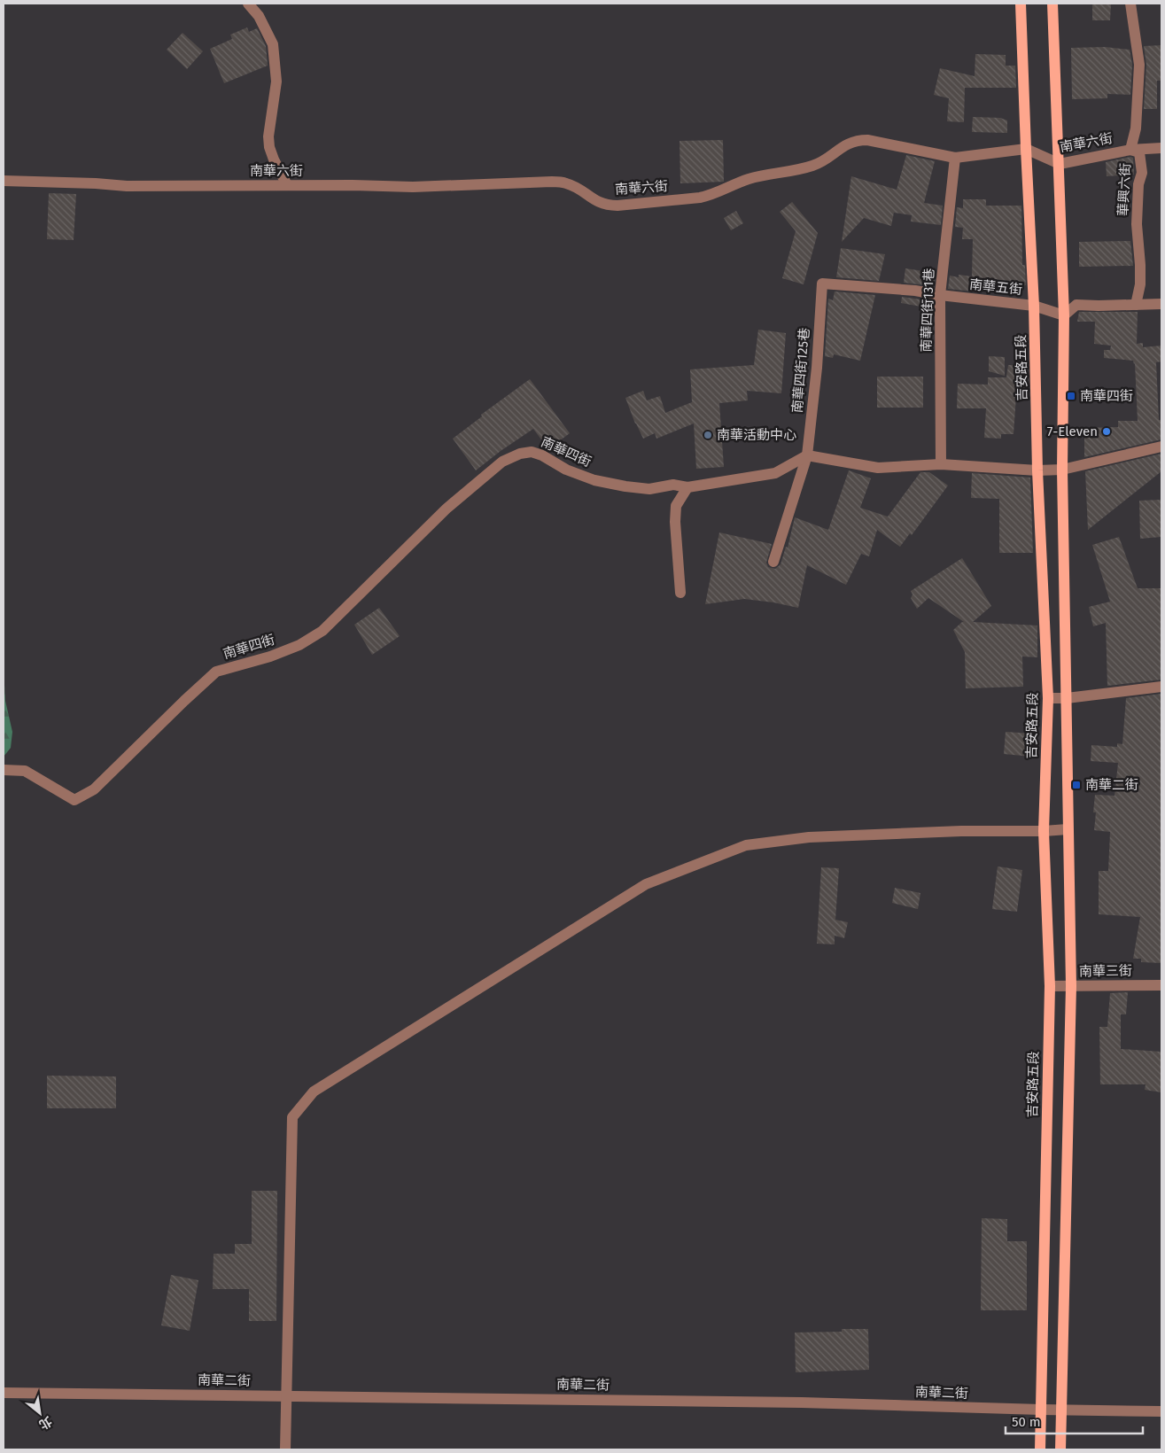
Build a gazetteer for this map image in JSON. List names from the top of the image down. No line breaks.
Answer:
{"streets":{"main road":["吉安路五段"],"street":["南華六街","華興六街","南華五街","南華四街131巷","南華四街125巷","南華四街","南華三街","南華二街"]},"crossings":[["南華六街","華興六街"],["南華六街","南華四街131巷"],["南華六街","吉安路五段"],["南華五街","南華四街131巷"],["南華五街","吉安路五段"],["南華五街","南華四街125巷"],["吉安路五段","南華三街"],["吉安路五段","南華二街"],["南華四街125巷","南華四街"]],"places":{"transit":["南華四街","南華二街"],"other":["7-Eleven","南華活動中心"]},"scale_bar":"50 m","north":"bottom right"}
